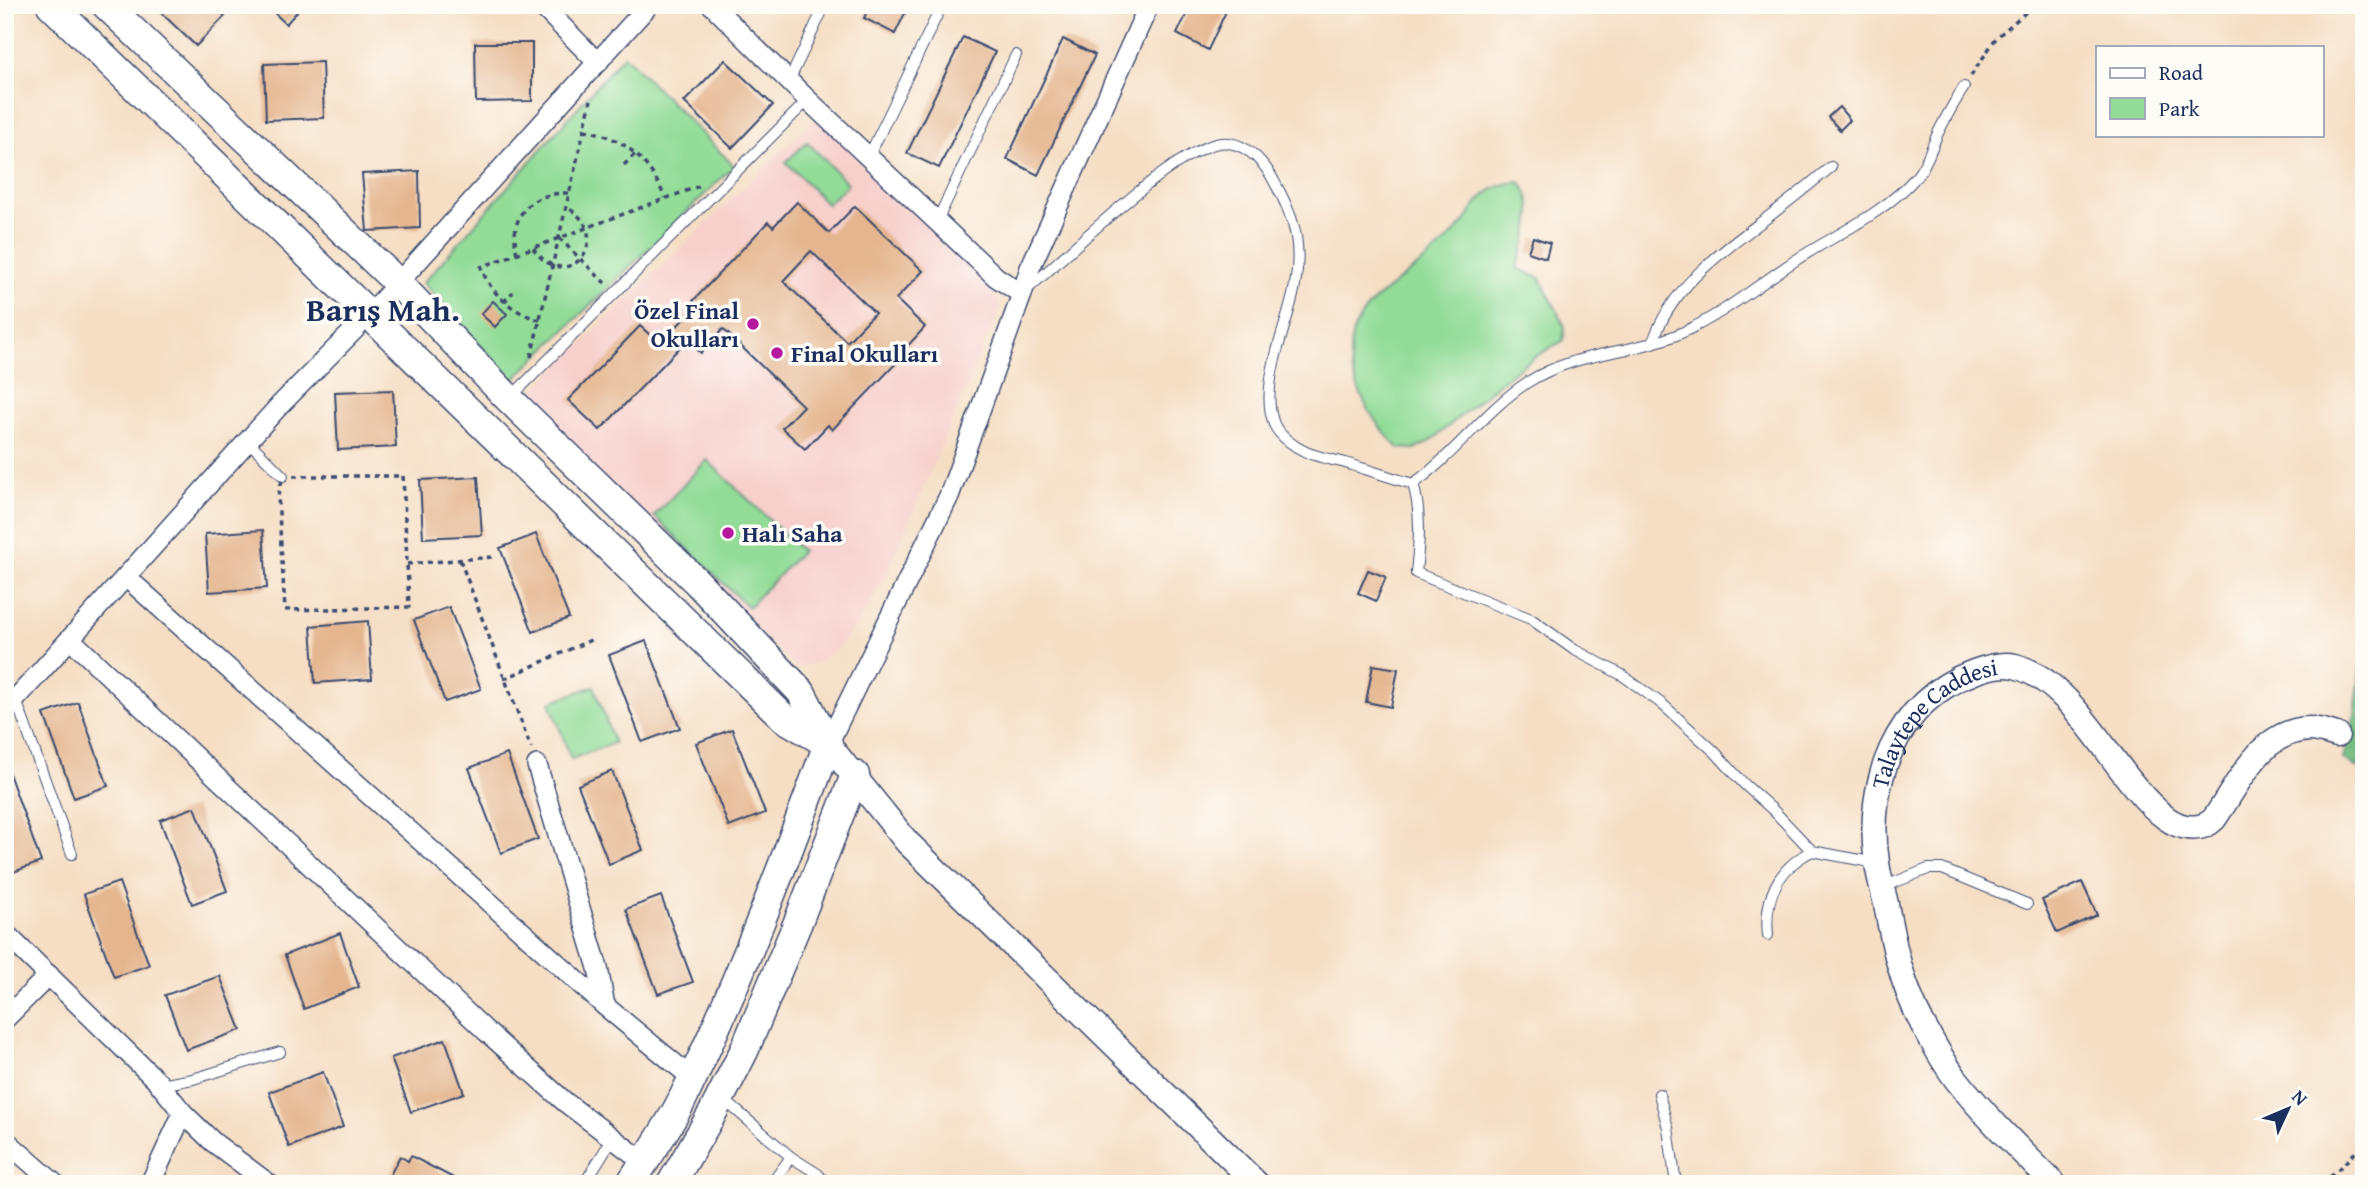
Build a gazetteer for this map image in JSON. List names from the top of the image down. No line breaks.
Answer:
{"streets":{"street":["Talaytepe Caddesi"]},"districts":["Barış Mah."],"places":["Özel Final Okulları","Final Okulları","Halı Saha"],"legend":["Road","Park"],"north":"top right"}
